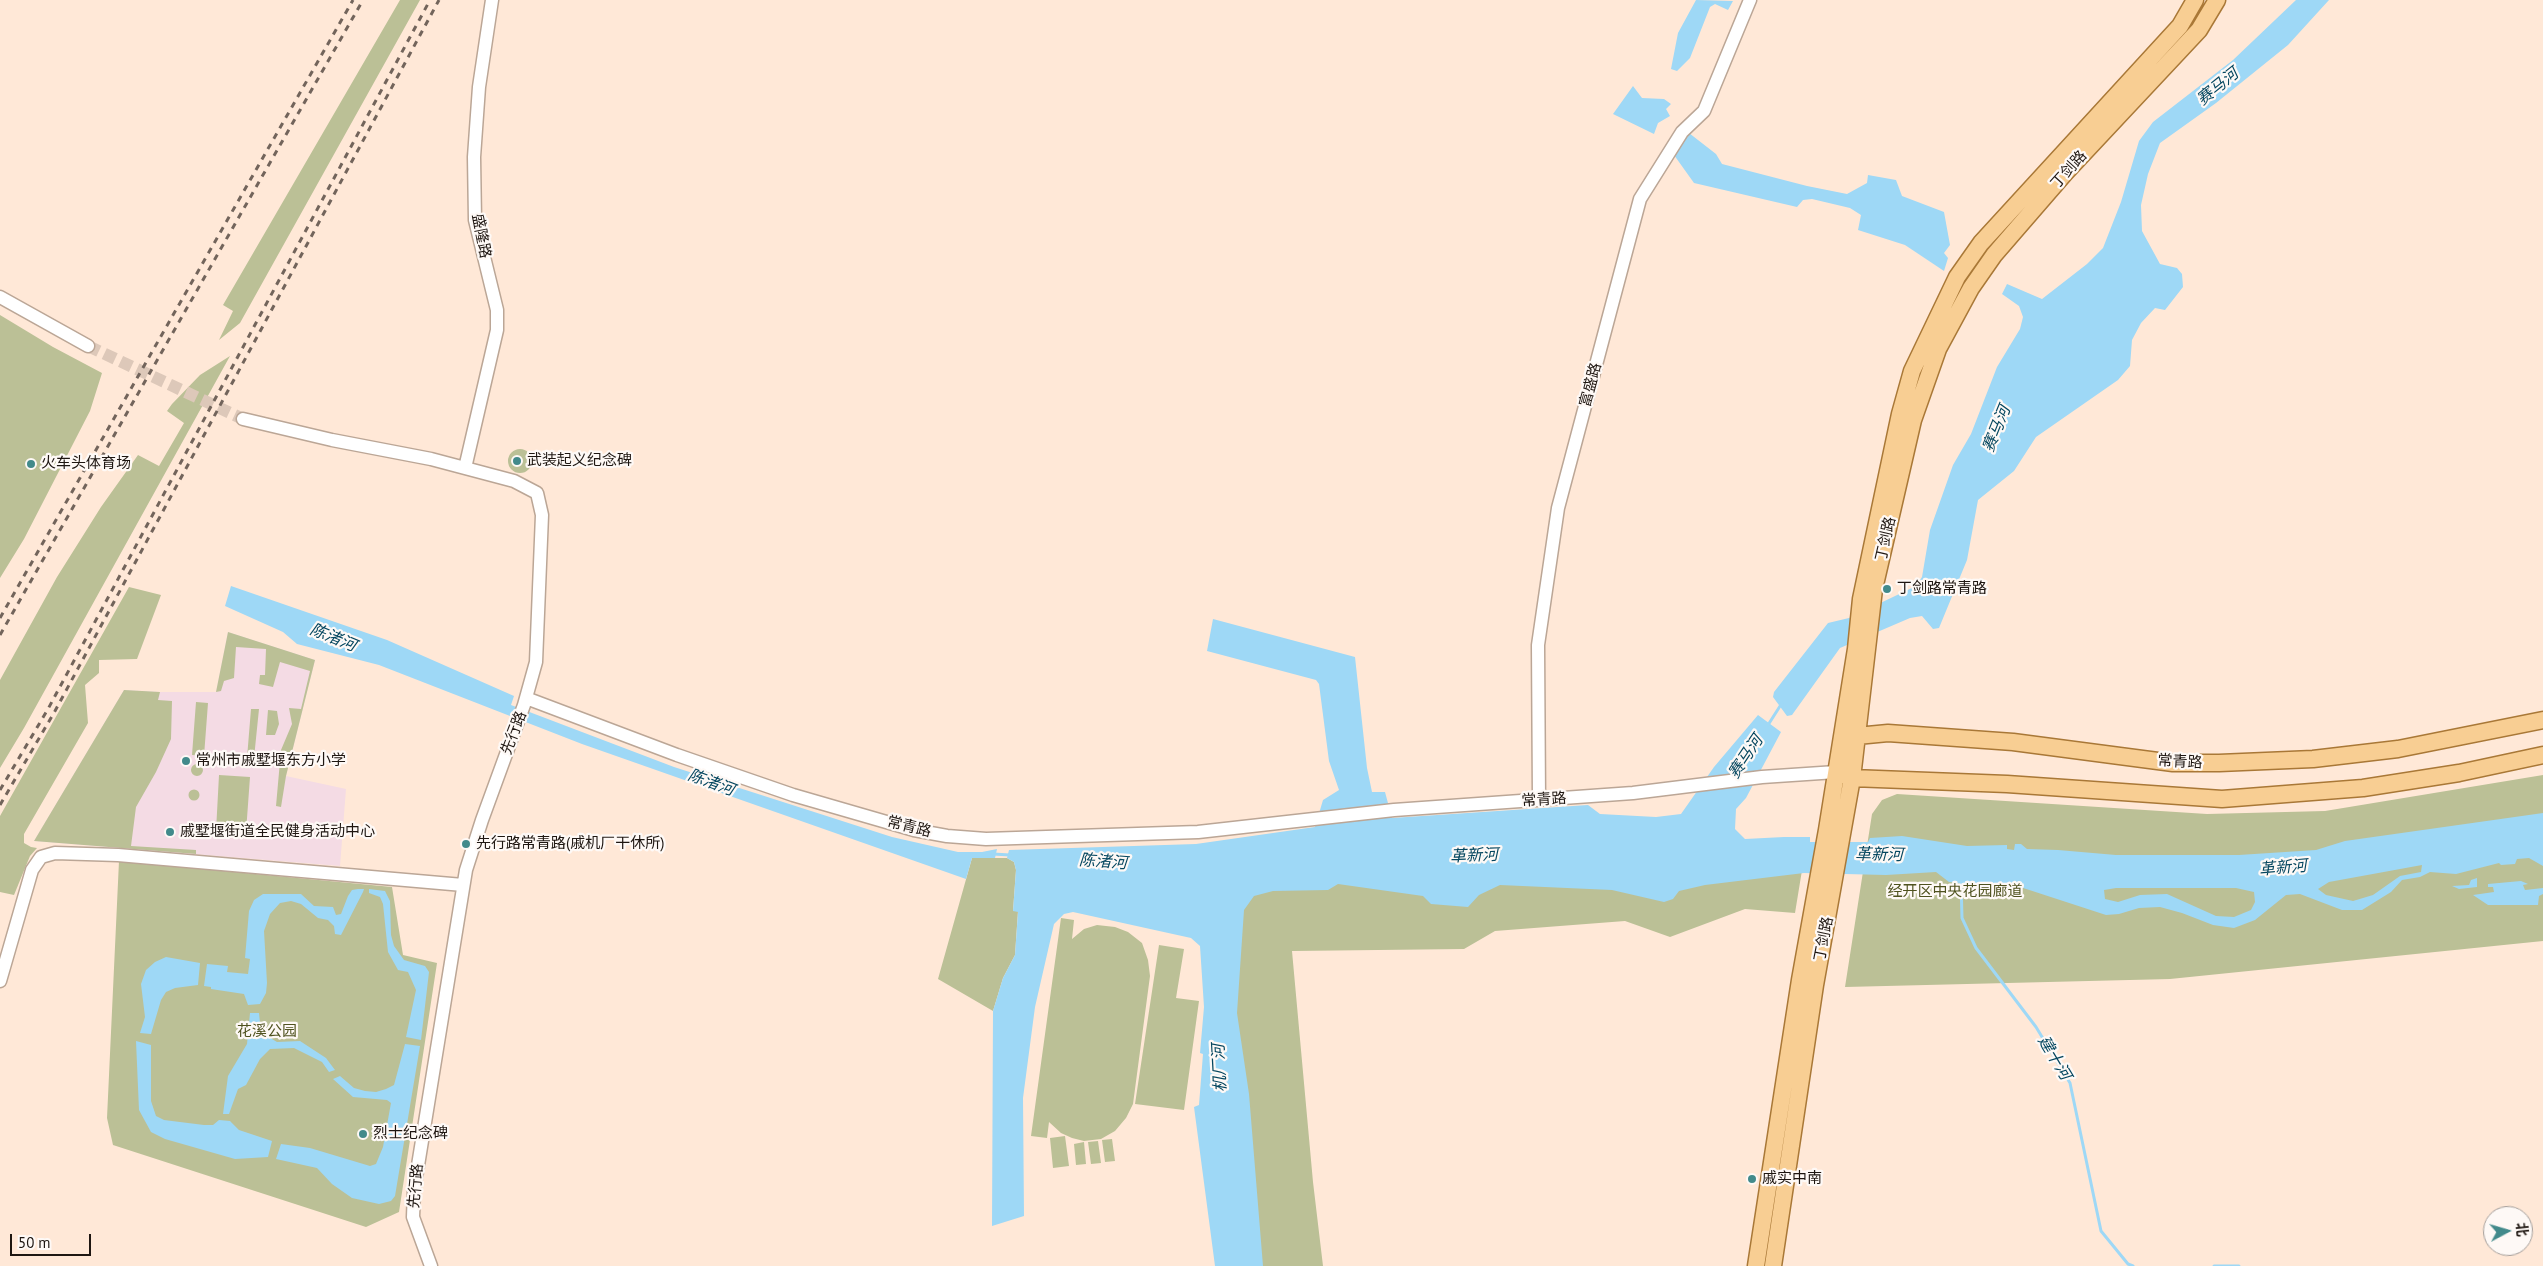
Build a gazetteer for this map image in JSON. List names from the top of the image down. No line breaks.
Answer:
{"streets":{"main road":["丁剑路","常青路"],"street":["盛隆路","富盛路","先行路"]},"crossings":[["丁剑路","常青路"],["盛隆路","先行路"],["富盛路","常青路"],["先行路","常青路"]],"water":["赛马河","陈渚河","革新河","建十河","机厂河"],"parks":["经开区中央花园廊道","花溪公园"],"places":["武装起义纪念碑","火车头体育场","丁剑路常青路","常州市戚墅堰东方小学","戚墅堰街道全民健身活动中心","先行路常青路(戚机厂干休所)","烈士纪念碑","戚实中南"],"scale_bar":"50 m","north":"right"}
